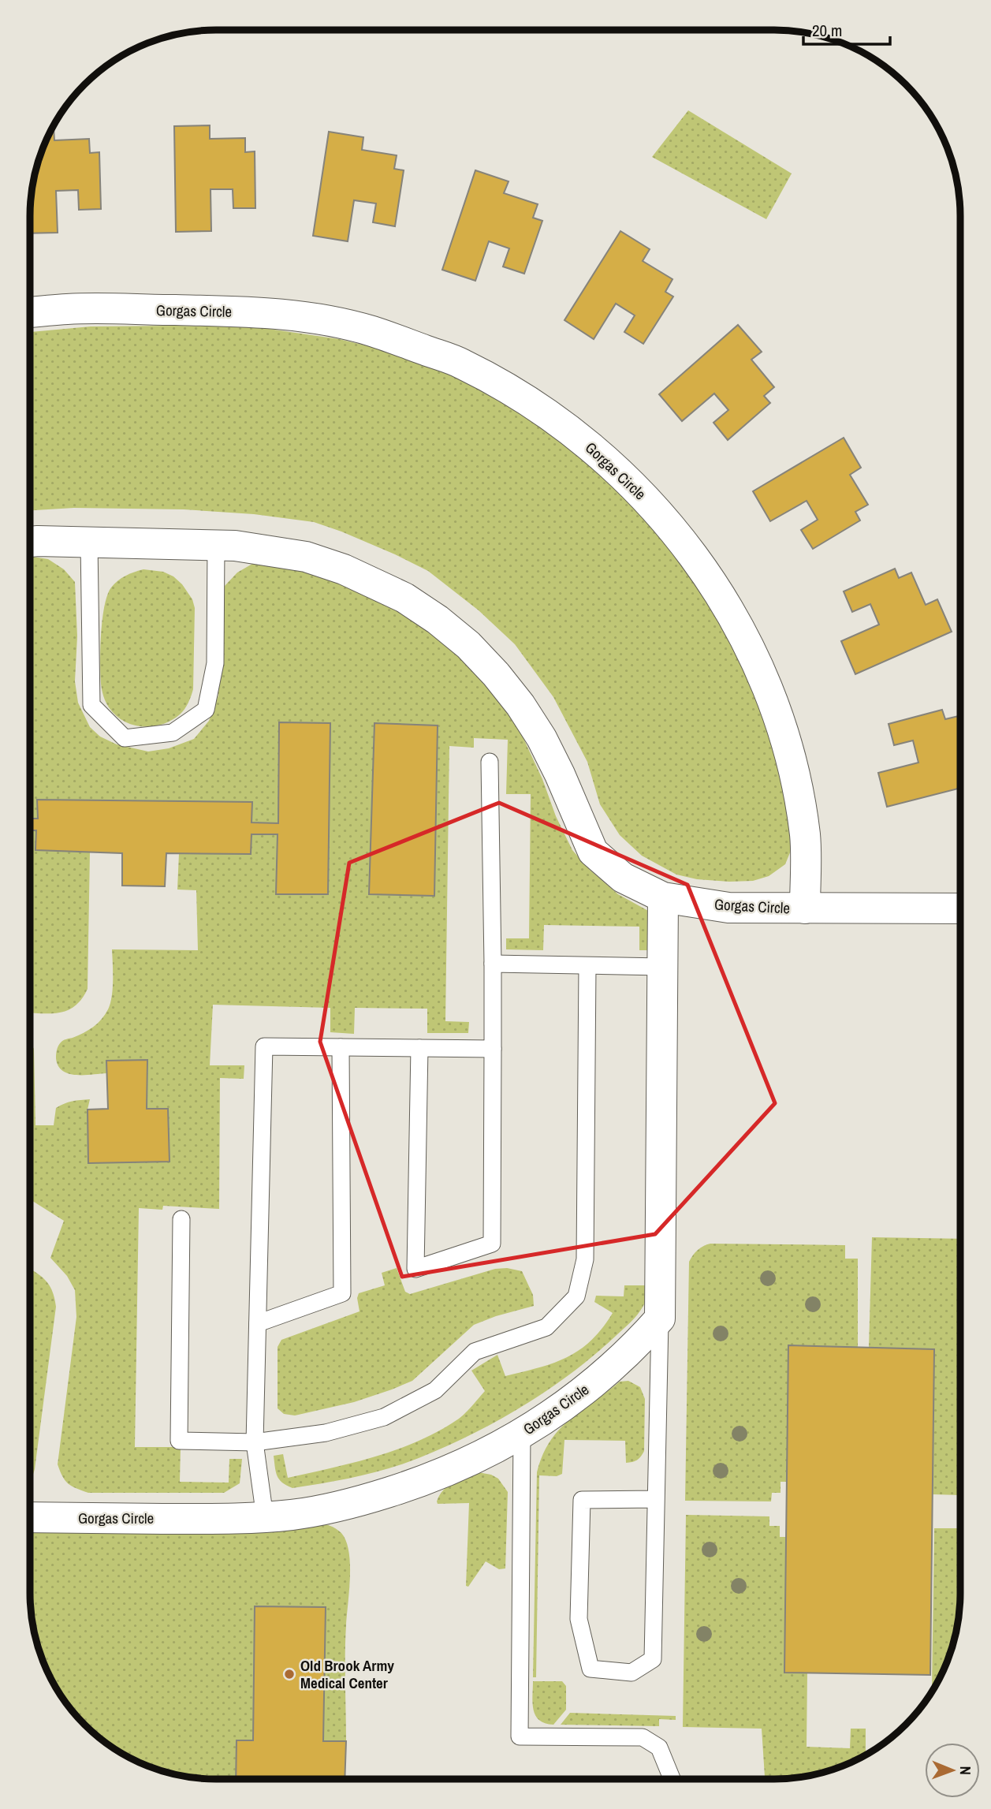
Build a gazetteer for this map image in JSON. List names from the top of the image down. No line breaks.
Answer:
{"streets":{"street":["Gorgas Circle"]},"places":["Old Brook Army Medical Center"],"scale_bar":"20 m","north":"right"}
